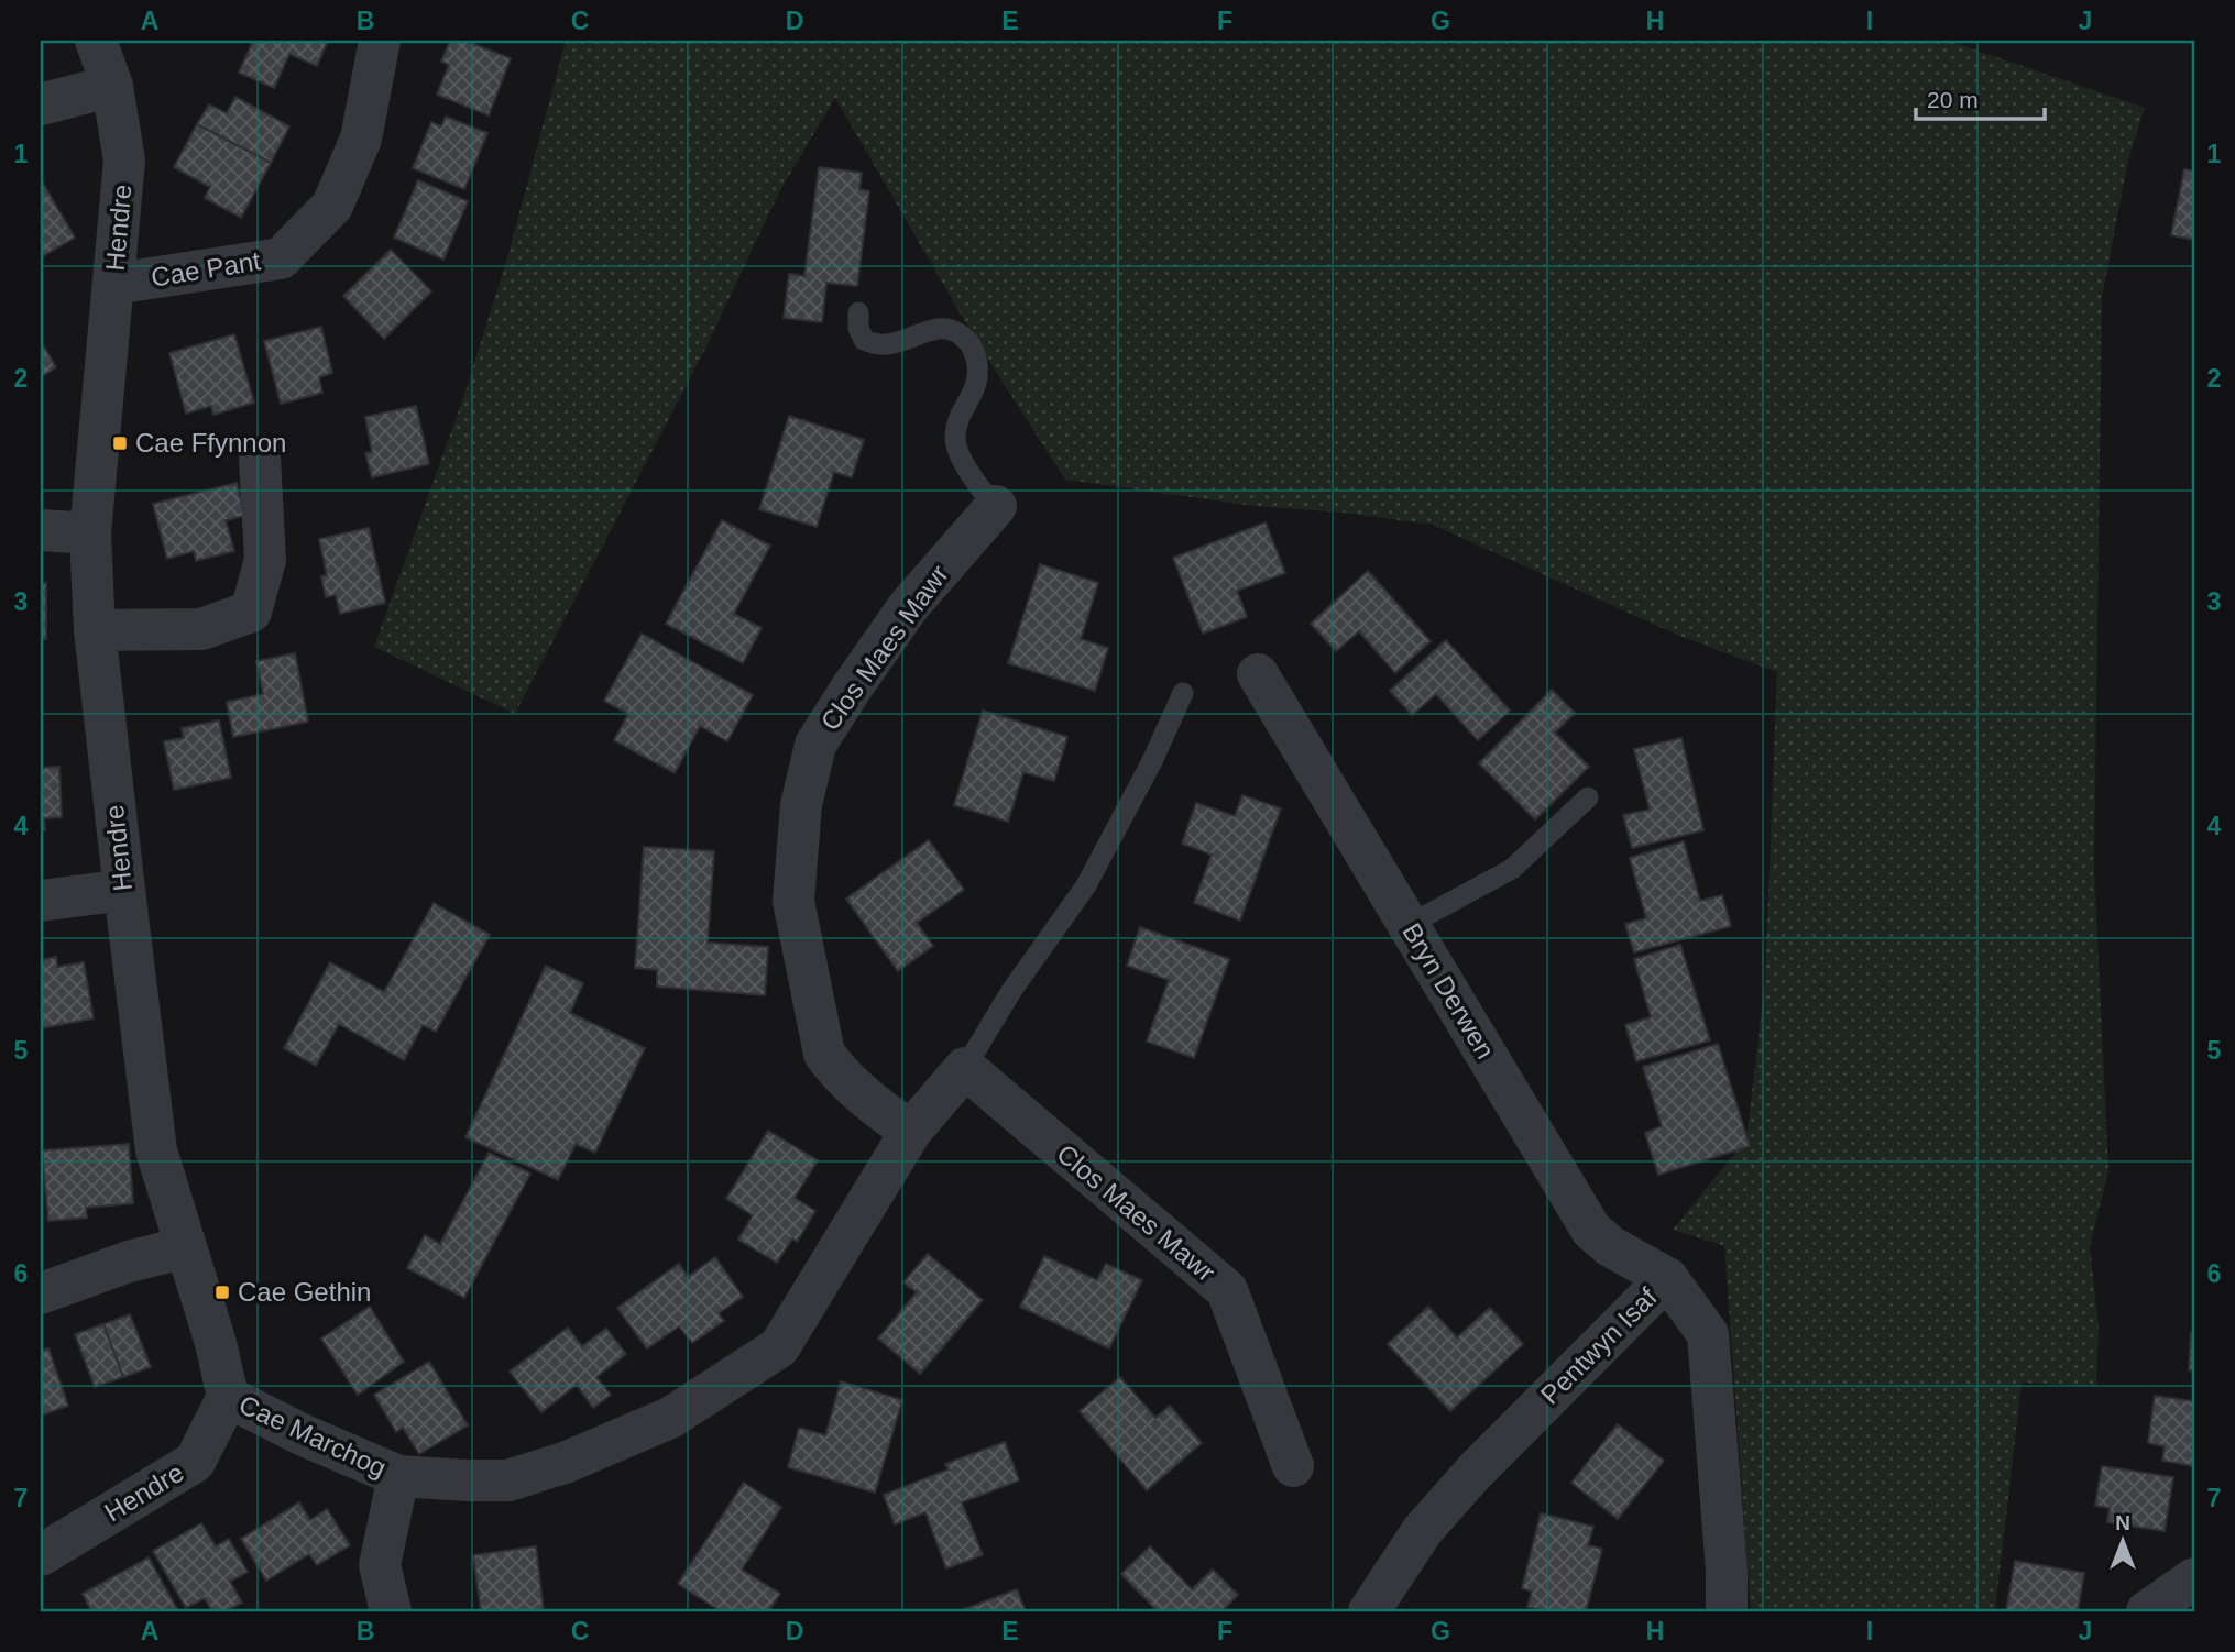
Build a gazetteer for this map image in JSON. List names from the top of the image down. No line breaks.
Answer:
{"streets":{"street":["Hendre","Cae Pant","Clos Maes Mawr","Bryn Derwen","Pentwyn Isaf","Cae Marchog"]},"crossings":[["Hendre","Cae Pant"],["Hendre","Cae Marchog"],["Bryn Derwen","Pentwyn Isaf"]],"places":{"transit":["Cae Ffynnon","Cae Gethin"]},"scale_bar":"20 m","north":"top","grid":{"columns":["A","B","C","D","E","F","G","H","I","J"],"rows":["1","2","3","4","5","6","7"]}}
